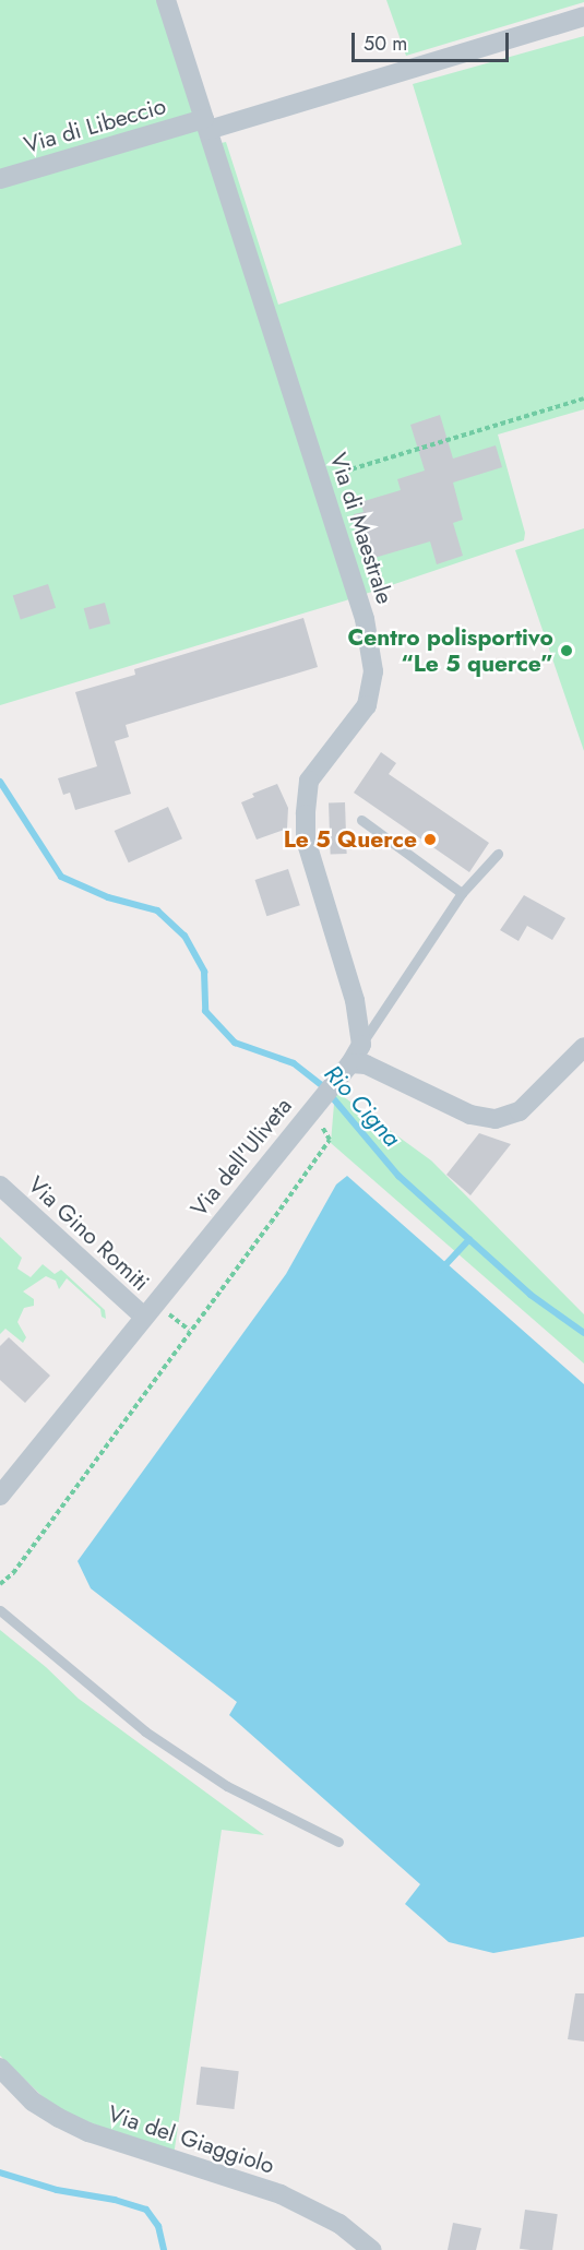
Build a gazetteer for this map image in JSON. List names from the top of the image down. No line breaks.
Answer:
{"streets":{"street":["Via di Libeccio","Via di Maestrale","Via dell'Uliveta","Via Gino Romiti","Via del Giaggiolo"]},"crossings":[["Via di Libeccio","Via di Maestrale"],["Via dell'Uliveta","Via Gino Romiti"]],"water":["Rio Cigna"],"places":["Centro polisportivo “Le 5 querce”","Le 5 Querce"],"scale_bar":"50 m"}
